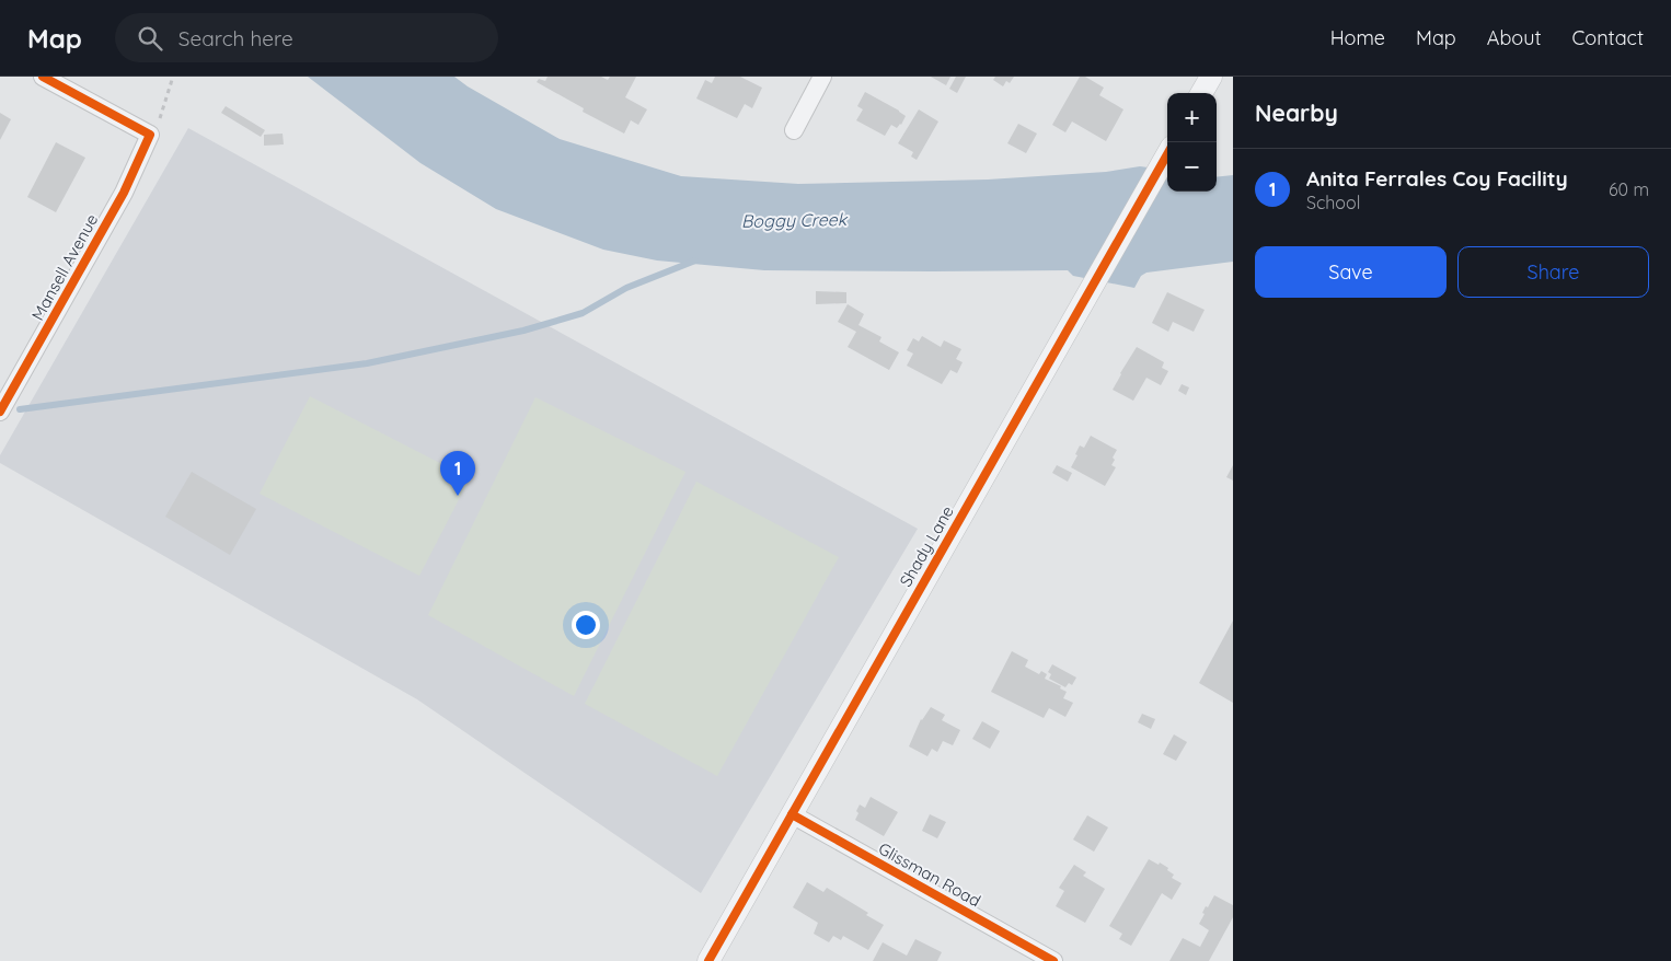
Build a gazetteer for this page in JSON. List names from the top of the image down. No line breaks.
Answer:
{"streets":{"street":["Mansell Avenue","Shady Lane","Glissman Road"]},"crossings":[["Shady Lane","Glissman Road"]],"water":["Boggy Creek"],"page":{"header":"Map","search":"Search here","nav":["Home","Map","About","Contact"],"heading":"Nearby","map_buttons":["+","−"],"list":[{"mark":"1","name":"Anita Ferrales Coy Facility","note":"School","value":"60 m"}],"buttons":["Save","Share"],"pins":"1"}}
